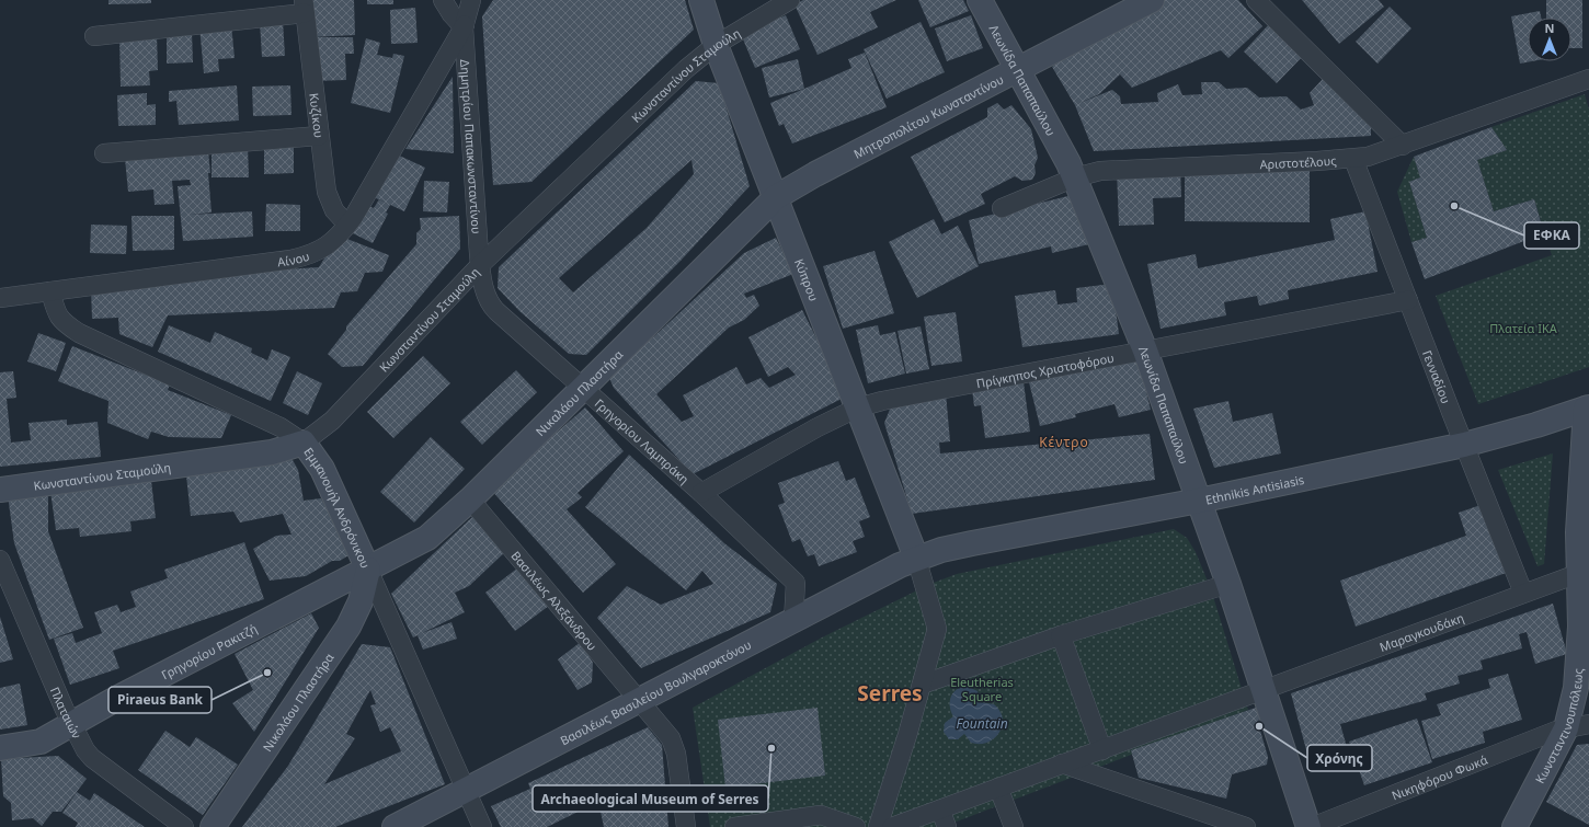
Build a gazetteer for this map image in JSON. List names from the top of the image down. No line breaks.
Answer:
{"streets":{"main road":["Κωνσταντίνου Σταμούλη","Λεωνίδα Παπαπαύλου","Μητροπολίτου Κωνσταντίνου","Κύπρου","Νικαλάου Πλαστήρα","Ethnikis Antisiasis","Εμμανουήλ Ανδρόνικου","Γρηγορίου Ρακιτζή","Βασιλέως Βασιλείου Βουλγαροκτόνου","Νικολάου Πλαστήρα","Κωνσταντινουπόλεως"],"street":["Κυζίκου","Δημητρίου Παπακωνσταντίνου","Αριστοτέλους","Αίνου","Πρίγκηπος Χριστοφόρου","Γενναδίου","Γρηγορίου Λαμπράκη","Βασιλέως Αλεξάνδρου","Μαραγκουδάκη","Πλαταιών","Νικηφόρου Φωκά"]},"crossings":[["Κωνσταντίνου Σταμούλη","Δημητρίου Παπακωνσταντίνου"],["Κωνσταντίνου Σταμούλη","Κύπρου"],["Κωνσταντίνου Σταμούλη","Γρηγορίου Λαμπράκη"],["Κωνσταντίνου Σταμούλη","Εμμανουήλ Ανδρόνικου"],["Λεωνίδα Παπαπαύλου","Μητροπολίτου Κωνσταντίνου"],["Λεωνίδα Παπαπαύλου","Αριστοτέλους"],["Λεωνίδα Παπαπαύλου","Πρίγκηπος Χριστοφόρου"],["Λεωνίδα Παπαπαύλου","Ethnikis Antisiasis"],["Λεωνίδα Παπαπαύλου","Μαραγκουδάκη"],["Μητροπολίτου Κωνσταντίνου","Κύπρου"],["Μητροπολίτου Κωνσταντίνου","Νικαλάου Πλαστήρα"],["Κυζίκου","Αίνου"],["Δημητρίου Παπακωνσταντίνου","Αίνου"],["Δημητρίου Παπακωνσταντίνου","Γρηγορίου Λαμπράκη"],["Αριστοτέλους","Γενναδίου"],["Αίνου","Εμμανουήλ Ανδρόνικου"],["Κύπρου","Πρίγκηπος Χριστοφόρου"],["Κύπρου","Νικαλάου Πλαστήρα"],["Κύπρου","Ethnikis Antisiasis"],["Κύπρου","Βασιλέως Βασιλείου Βουλγαροκτόνου"],["Πρίγκηπος Χριστοφόρου","Γενναδίου"],["Πρίγκηπος Χριστοφόρου","Γρηγορίου Λαμπράκη"],["Γενναδίου","Ethnikis Antisiasis"],["Γενναδίου","Μαραγκουδάκη"],["Νικαλάου Πλαστήρα","Γρηγορίου Λαμπράκη"],["Νικαλάου Πλαστήρα","Εμμανουήλ Ανδρόνικου"],["Νικαλάου Πλαστήρα","Βασιλέως Αλεξάνδρου"],["Νικαλάου Πλαστήρα","Γρηγορίου Ρακιτζή"],["Νικαλάου Πλαστήρα","Νικολάου Πλαστήρα"],["Γρηγορίου Λαμπράκη","Βασιλέως Βασιλείου Βουλγαροκτόνου"],["Ethnikis Antisiasis","Βασιλέως Βασιλείου Βουλγαροκτόνου"],["Ethnikis Antisiasis","Κωνσταντινουπόλεως"],["Εμμανουήλ Ανδρόνικου","Γρηγορίου Ρακιτζή"],["Εμμανουήλ Ανδρόνικου","Βασιλέως Βασιλείου Βουλγαροκτόνου"],["Εμμανουήλ Ανδρόνικου","Νικολάου Πλαστήρα"],["Βασιλέως Αλεξάνδρου","Βασιλέως Βασιλείου Βουλγαροκτόνου"],["Μαραγκουδάκη","Κωνσταντινουπόλεως"],["Γρηγορίου Ρακιτζή","Νικολάου Πλαστήρα"],["Γρηγορίου Ρακιτζή","Πλαταιών"],["Κωνσταντινουπόλεως","Νικηφόρου Φωκά"]],"districts":["Κέντρο","Serres"],"water":["Fountain"],"parks":["Πλατεία ΙΚΑ","Eleutherias Square"],"places":["ΕΦΚΑ","Piraeus Bank","Χρόνης","Archaeological Museum of Serres"],"north":"top"}
